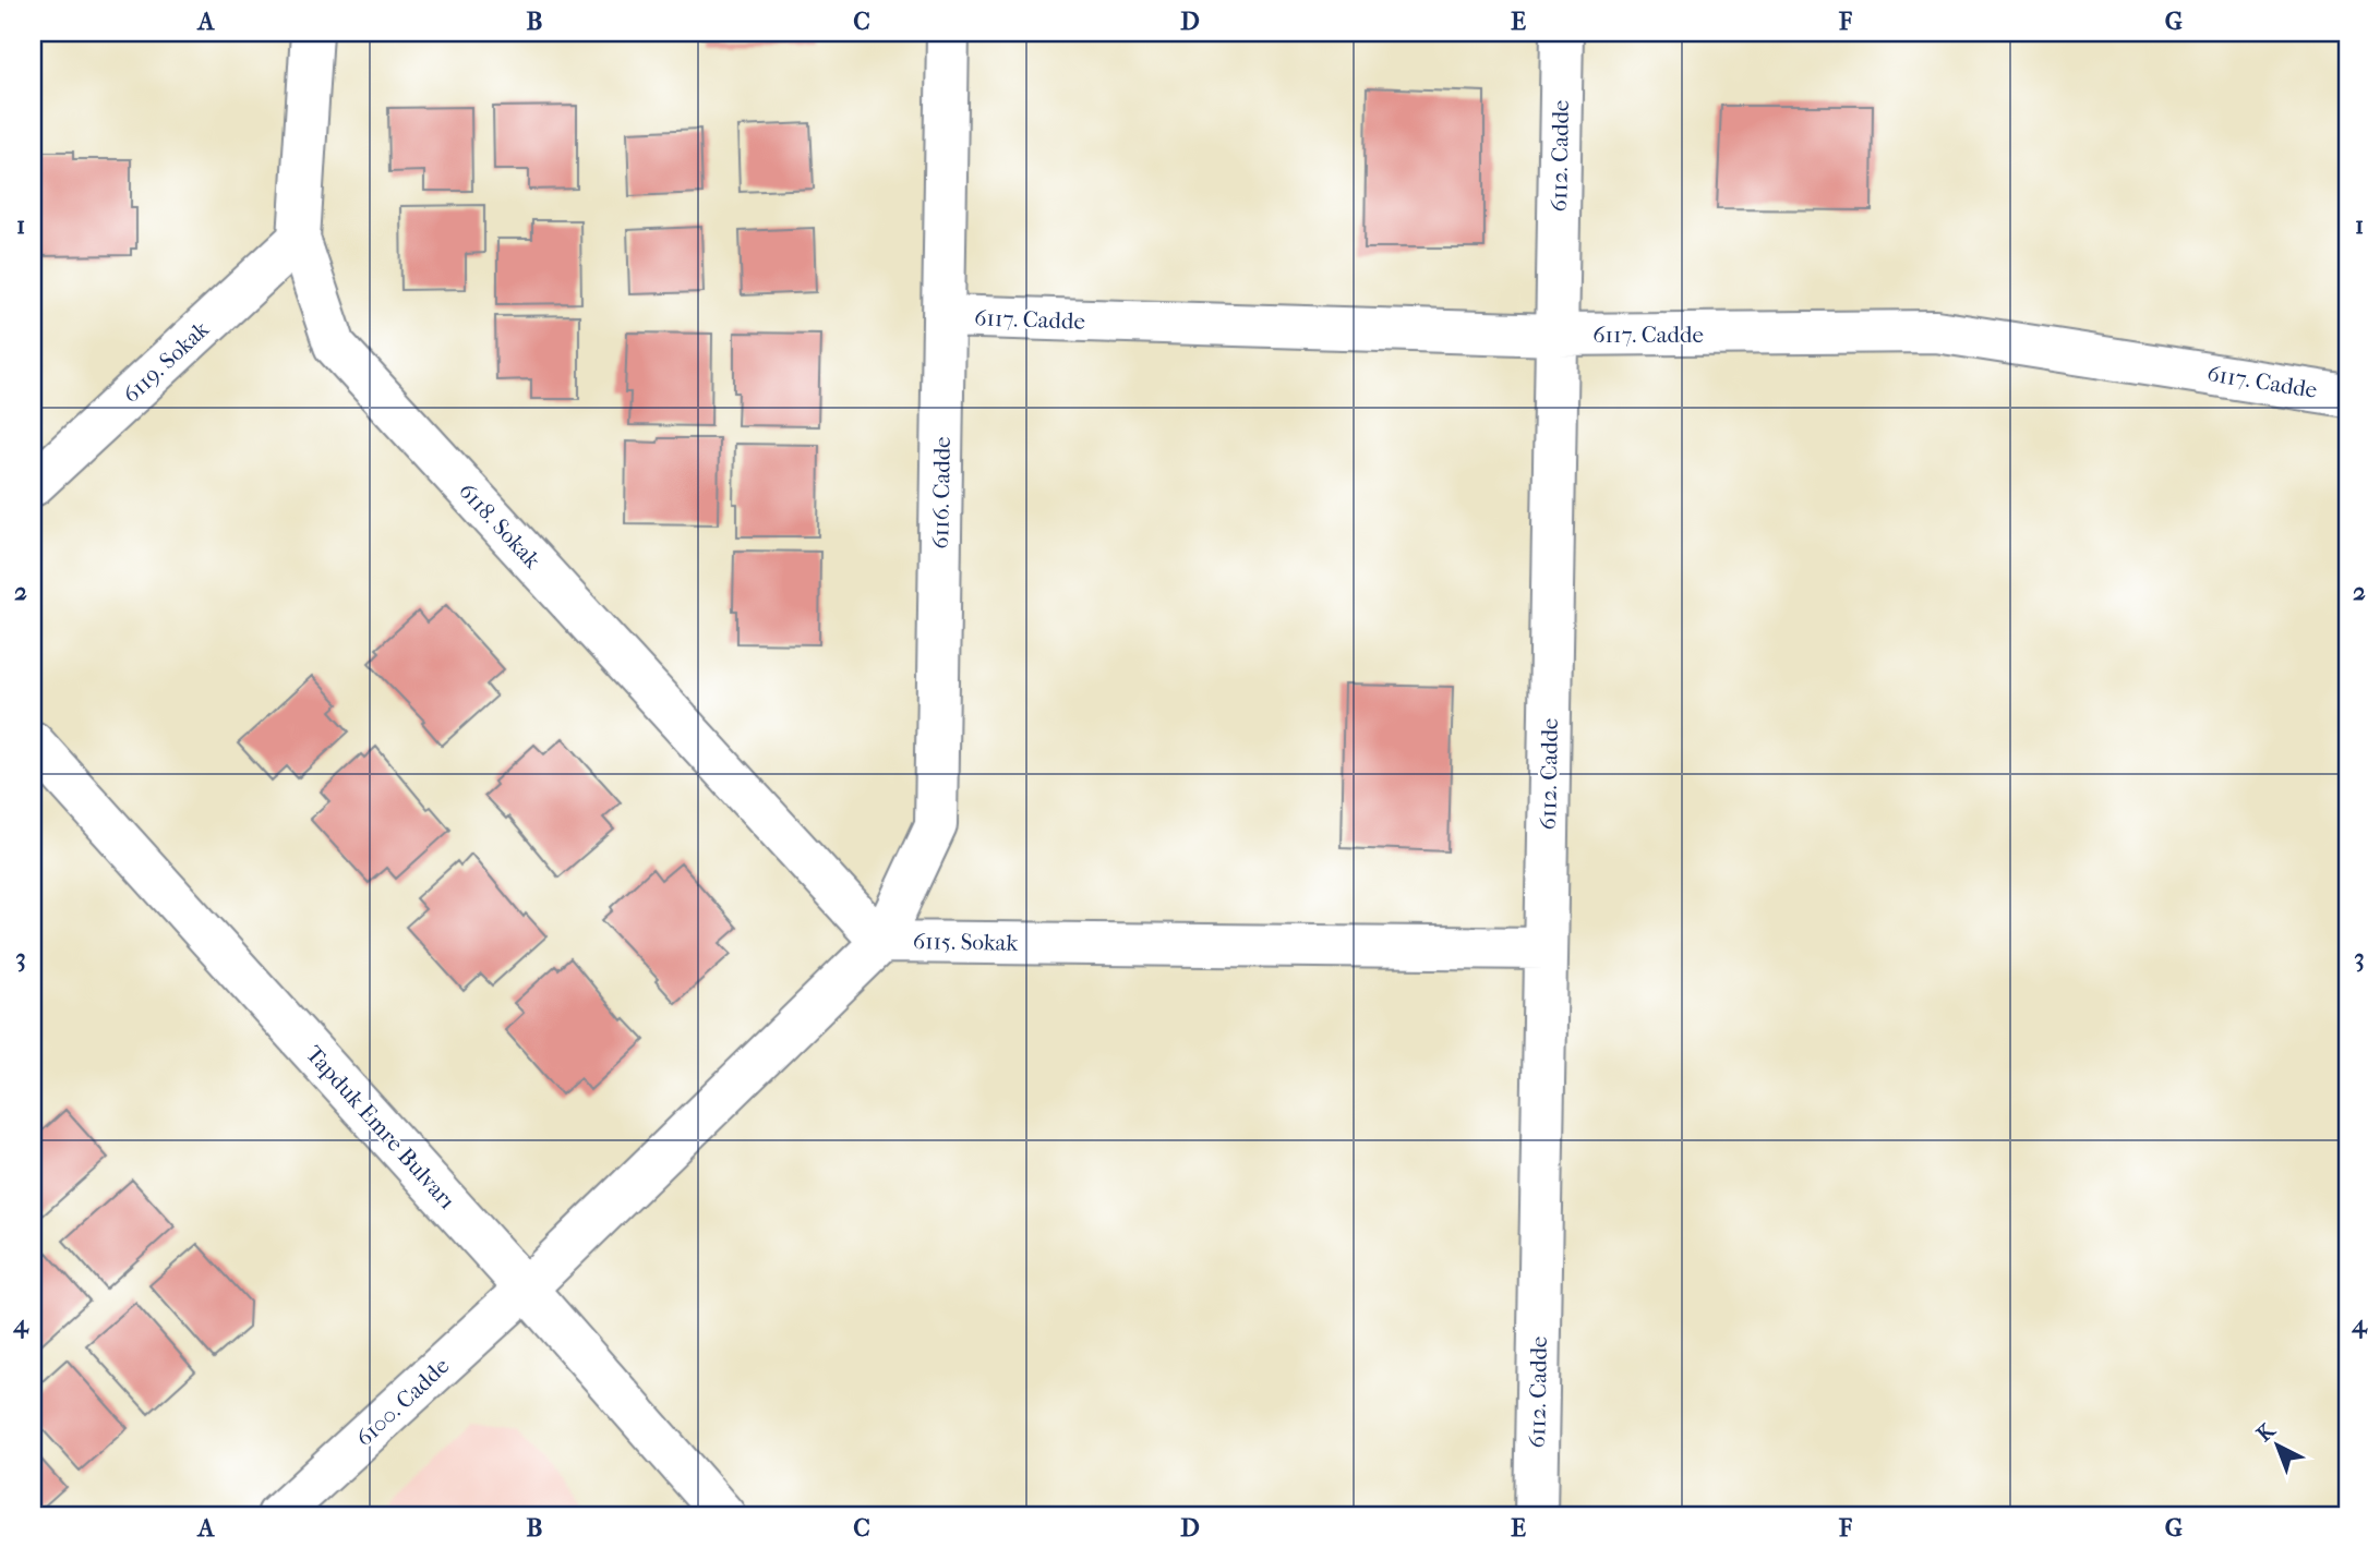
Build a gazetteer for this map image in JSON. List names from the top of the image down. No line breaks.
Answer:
{"streets":{"street":["6112. Cadde","6117. Cadde","6119. Sokak","6116. Cadde","6118. Sokak","6115. Sokak","Tapduk Emre Bulvarı","6100. Cadde"]},"crossings":[["6112. Cadde","6117. Cadde"],["6112. Cadde","6115. Sokak"],["6117. Cadde","6116. Cadde"],["6119. Sokak","6118. Sokak"],["6116. Cadde","6118. Sokak"],["6116. Cadde","6115. Sokak"],["6118. Sokak","6115. Sokak"],["6115. Sokak","Tapduk Emre Bulvarı"],["6115. Sokak","6100. Cadde"],["Tapduk Emre Bulvarı","6100. Cadde"]],"north":"top left","grid":{"columns":["A","B","C","D","E","F","G"],"rows":["1","2","3","4"]}}
